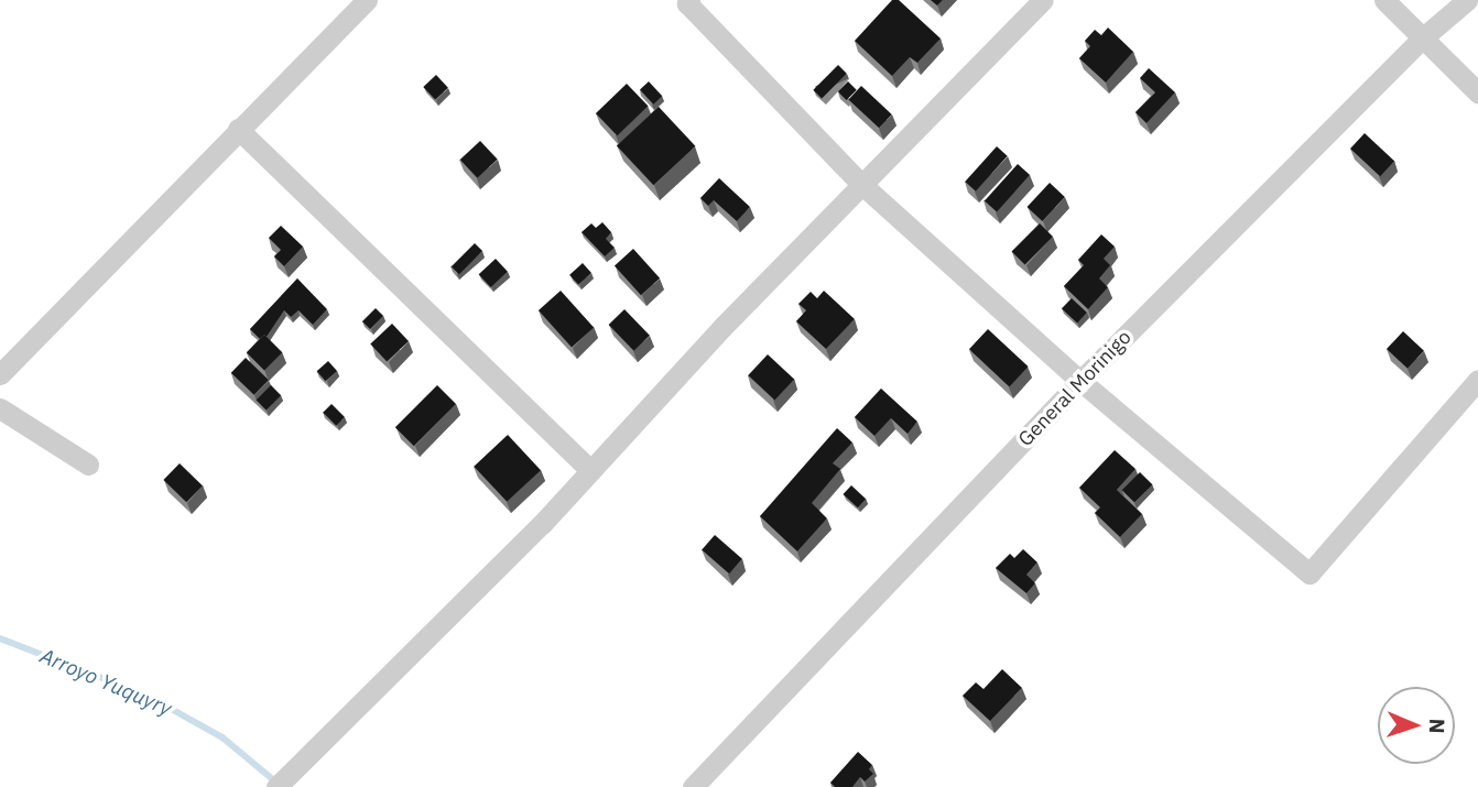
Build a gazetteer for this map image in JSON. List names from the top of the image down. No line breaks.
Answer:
{"streets":{"street":["General Morinigo"]},"water":["Arroyo Yuquyry"],"north":"right"}
